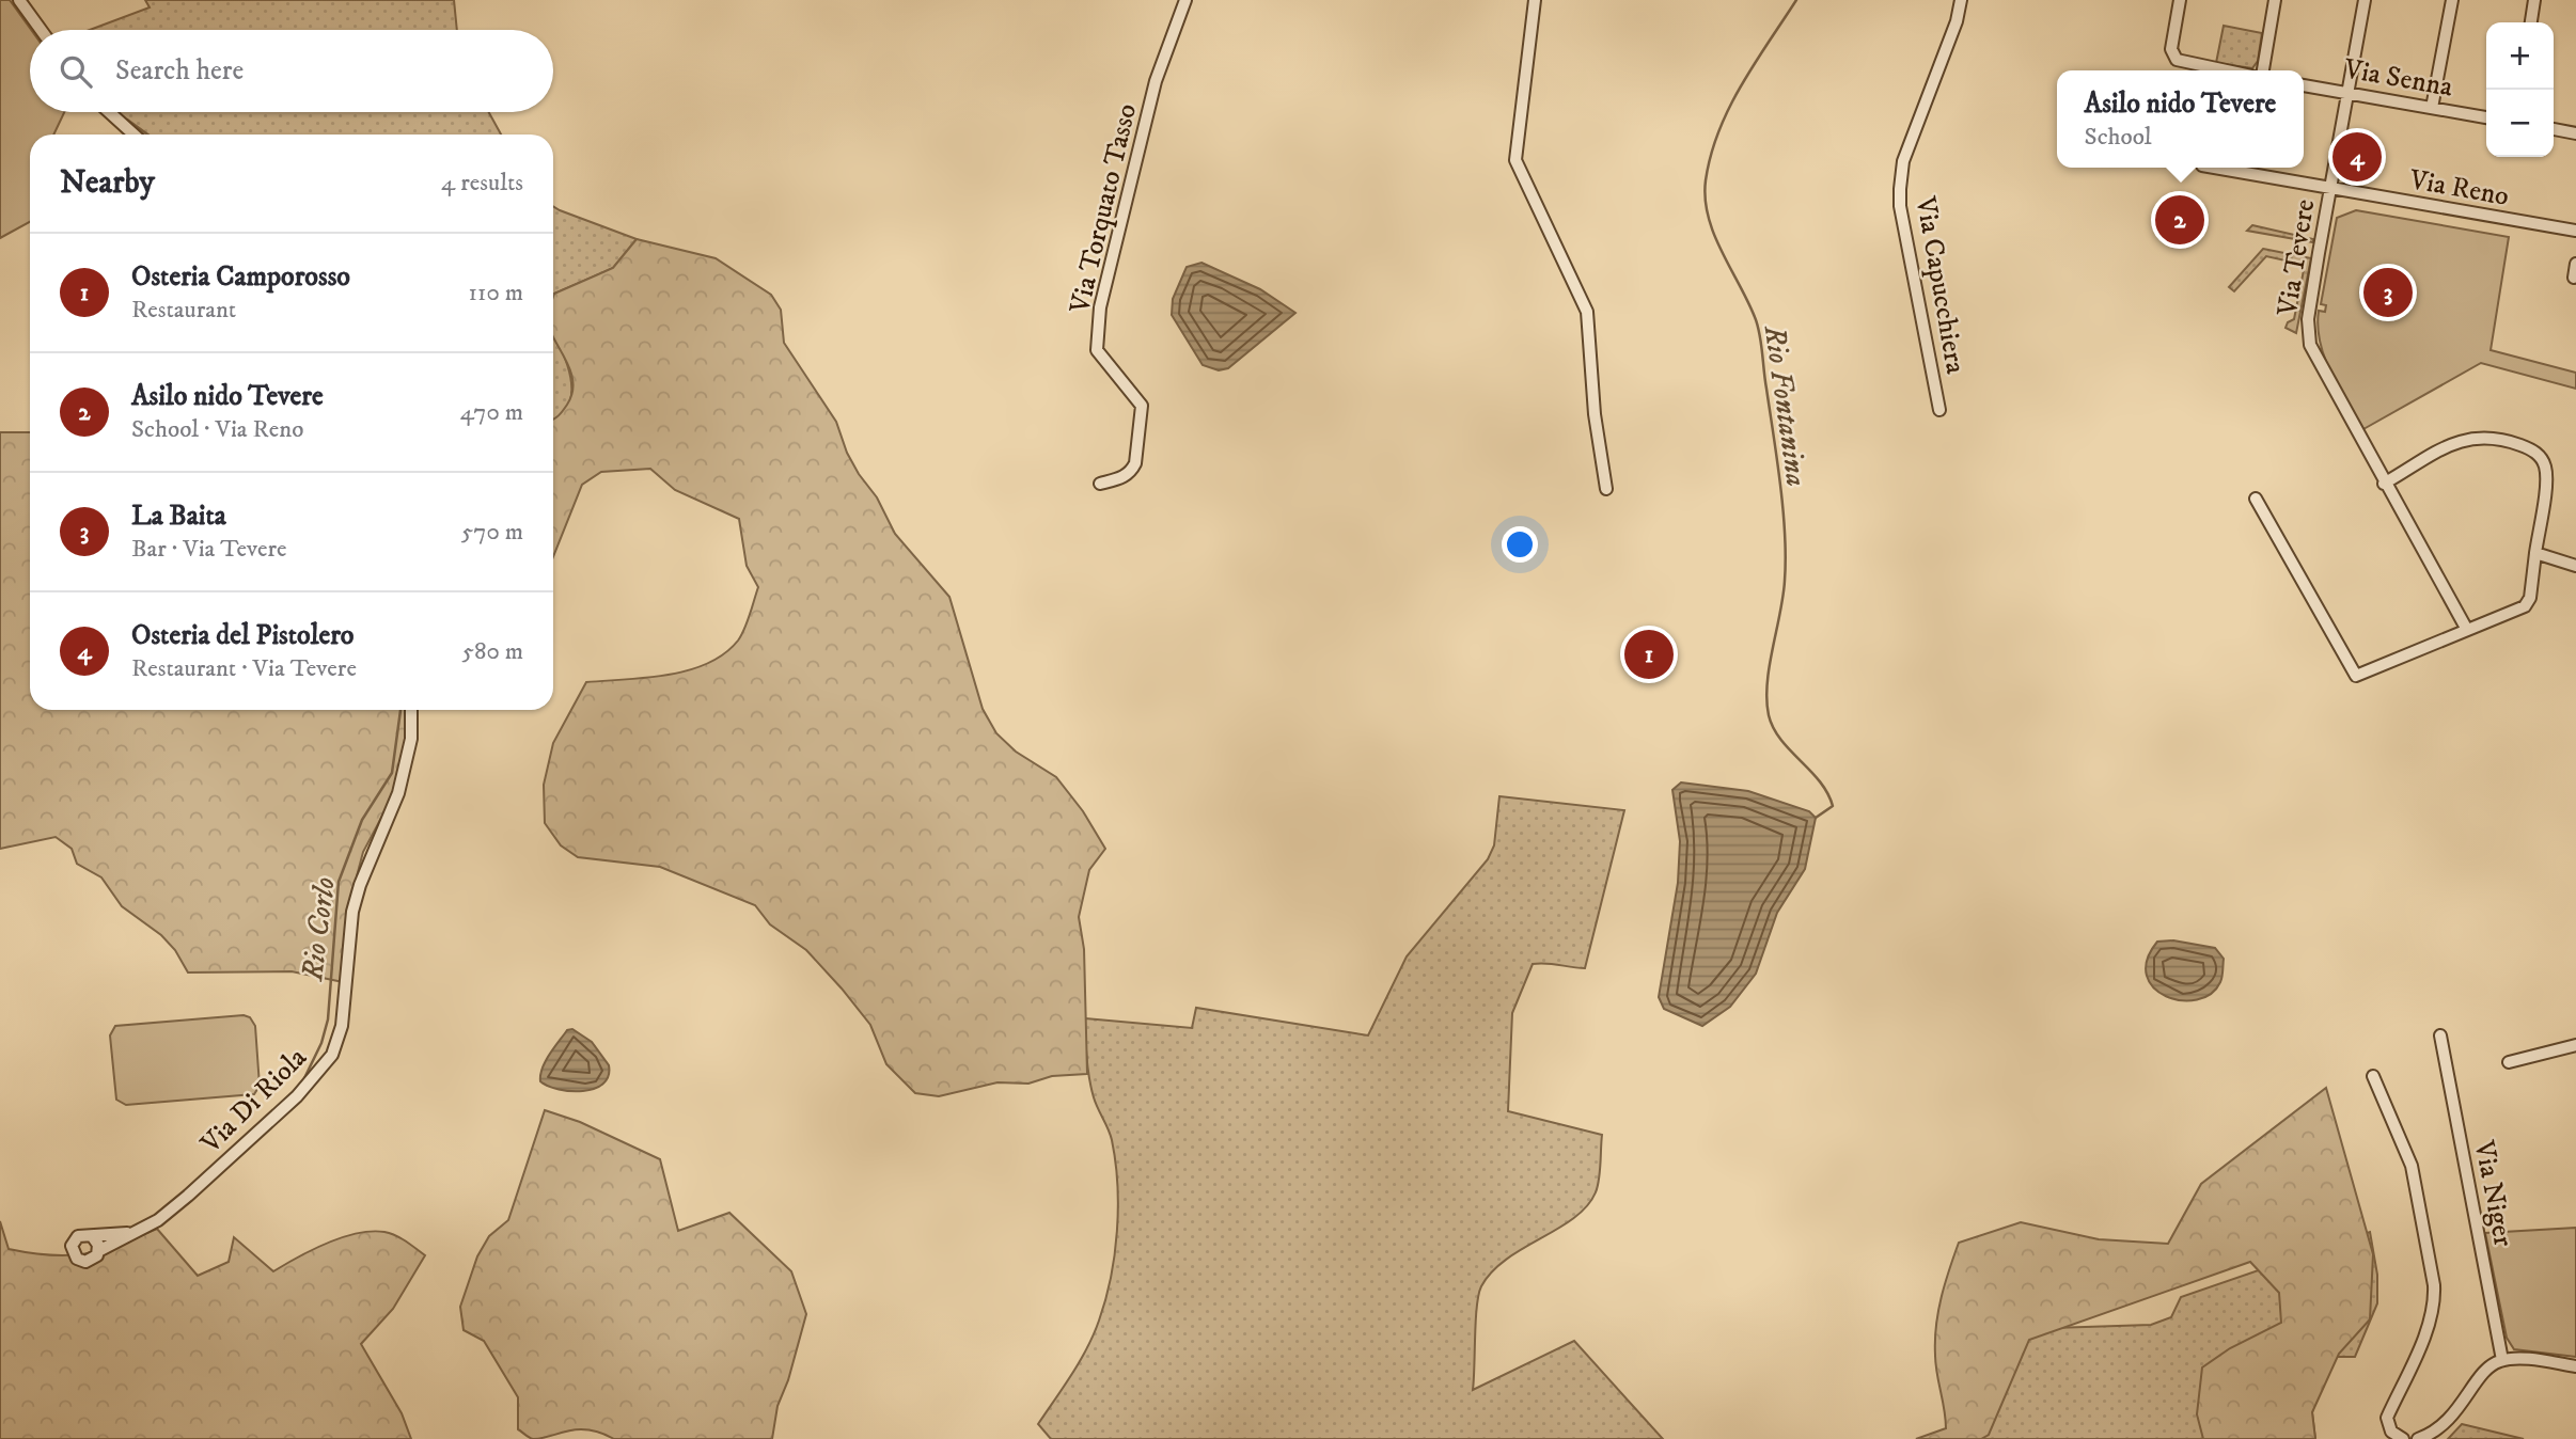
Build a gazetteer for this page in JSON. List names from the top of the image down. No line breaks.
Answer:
{"streets":{"street":["Via Senna","Via Reno","Via Torquato Tasso","Via Tevere","Via Capucchiera","Via Di Riola","Via Niger"]},"crossings":[["Via Senna","Via Tevere"],["Via Reno","Via Tevere"]],"water":["Rio Fontanina","Rio Corlo"],"page":{"map_buttons":["+","−"],"search":"Search here","popup":["Asilo nido Tevere","School"],"pins":["4","2","3","1"],"heading":["Nearby","4 results"],"list":[{"mark":"1","name":"Osteria Camporosso","note":"Restaurant","value":"110 m"},{"mark":"2","name":"Asilo nido Tevere","note":"School · Via Reno","value":"470 m"},{"mark":"3","name":"La Baita","note":"Bar · Via Tevere","value":"570 m"},{"mark":"4","name":"Osteria del Pistolero","note":"Restaurant · Via Tevere","value":"580 m"}]}}
